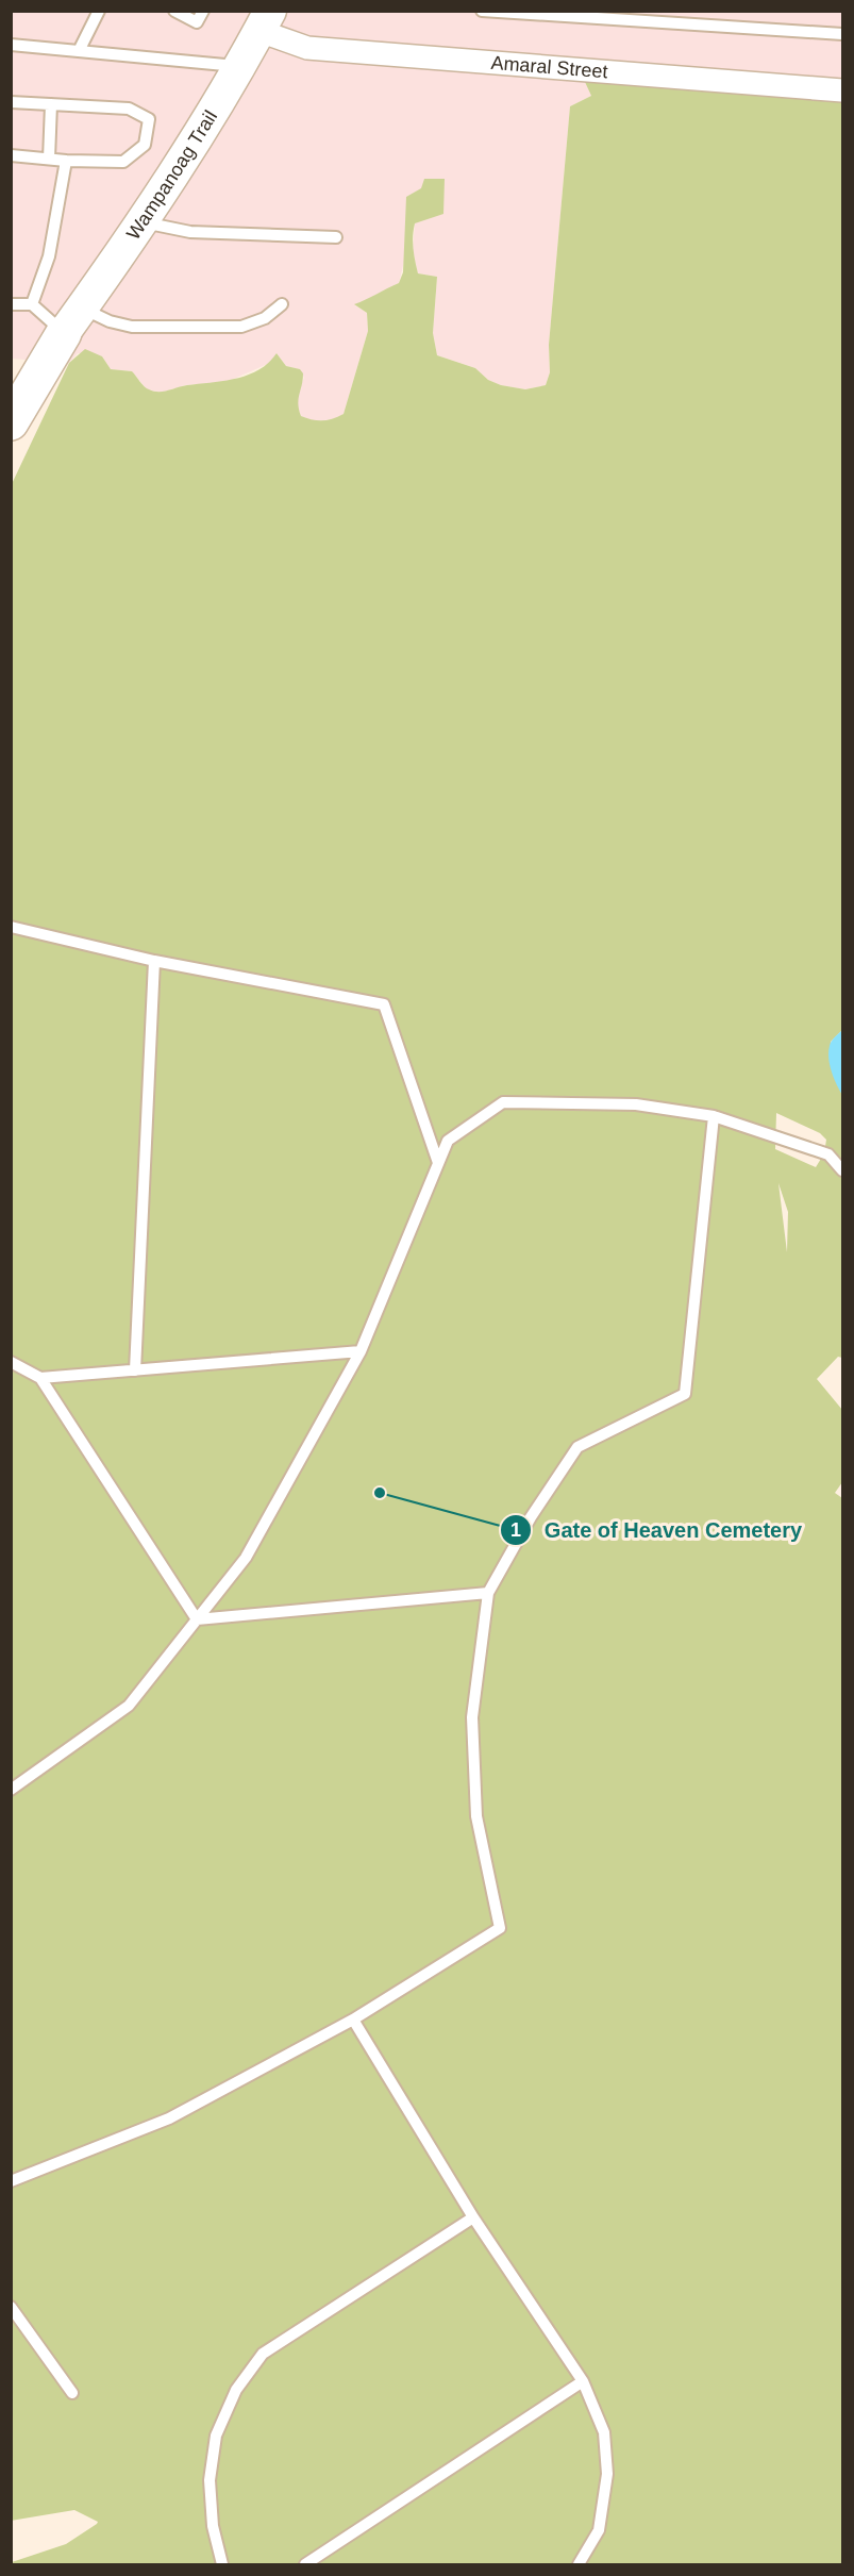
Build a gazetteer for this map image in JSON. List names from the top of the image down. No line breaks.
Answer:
{"streets":{"main road":["Wampanoag Trail"],"street":["Amaral Street"]},"crossings":[["Amaral Street","Wampanoag Trail"]],"places":["Gate of Heaven Cemetery"]}
